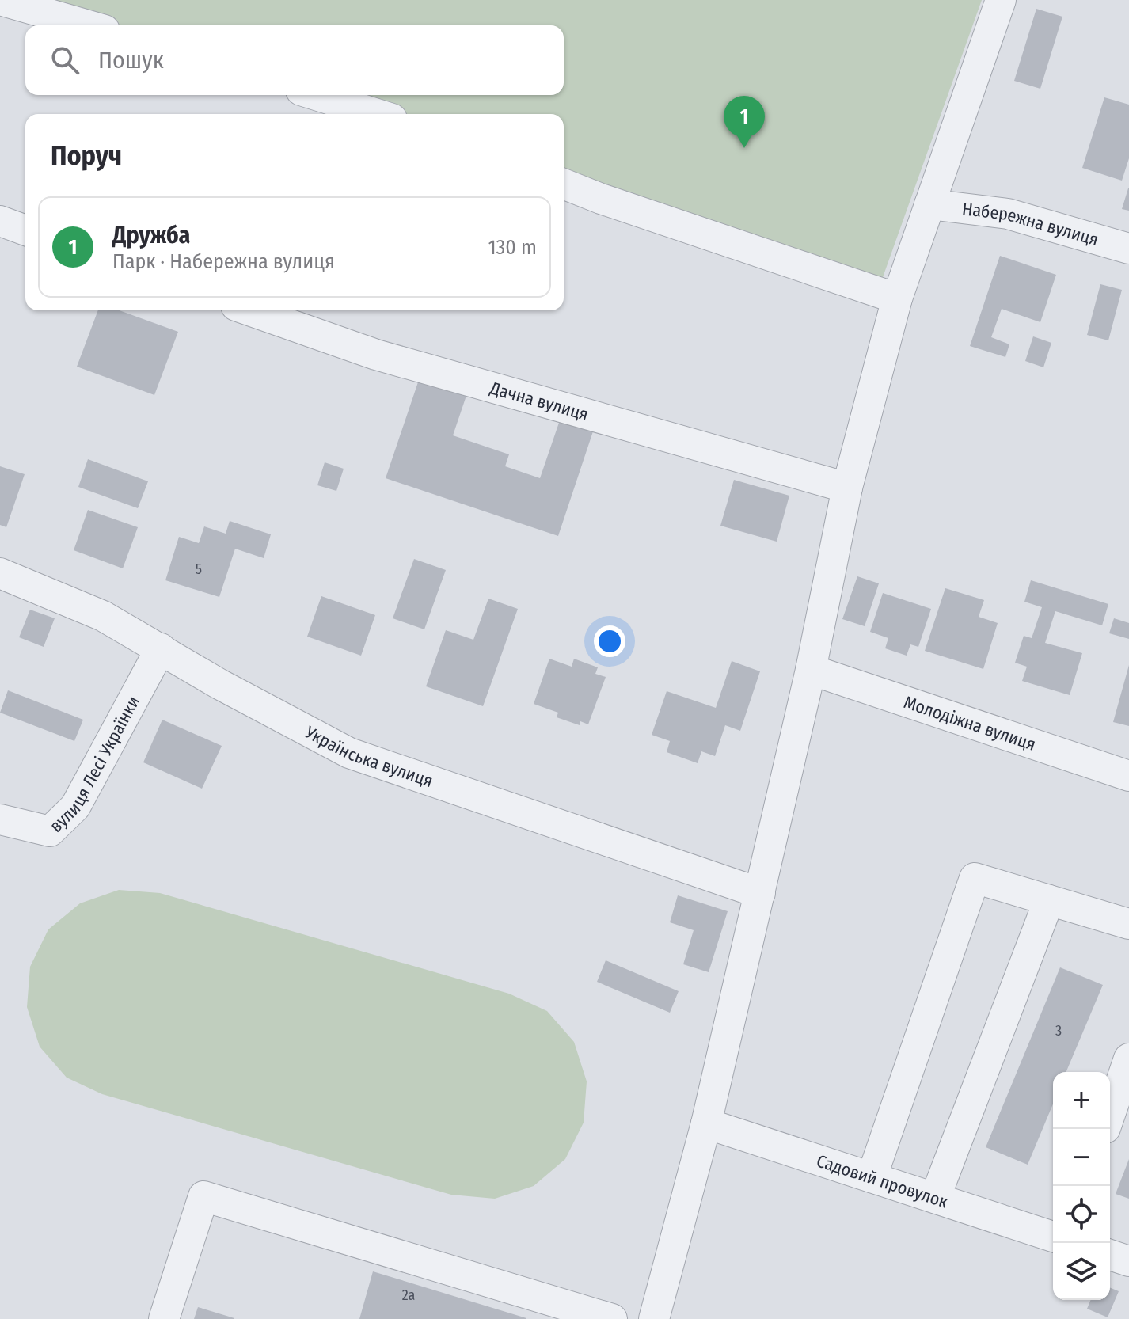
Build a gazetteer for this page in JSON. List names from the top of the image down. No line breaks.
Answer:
{"streets":{"street":["Набережна вулиця","Дачна вулиця","Молодіжна вулиця","Українська вулиця","вулиця Лесі Українки","Садовий провулок"]},"crossings":[["Українська вулиця","вулиця Лесі Українки"]],"house_numbers":["5","3","2а"],"page":{"search":"Пошук","pins":"1","heading":"Поруч","list":[{"mark":"1","name":"Дружба","note":"Парк · Набережна вулиця","value":"130 m"}],"map_buttons":["+","−"]}}
